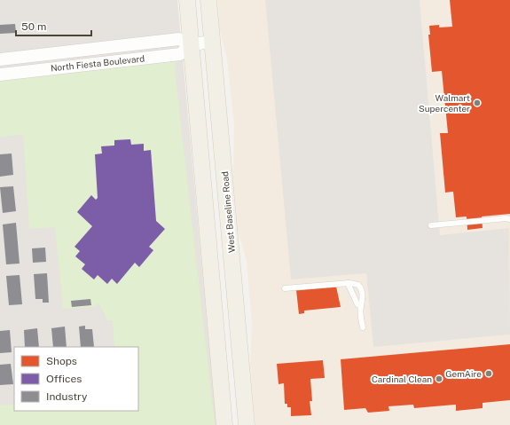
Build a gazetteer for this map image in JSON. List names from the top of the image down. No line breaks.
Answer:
{"streets":{"main road":["West Baseline Road"],"street":["North Fiesta Boulevard"]},"crossings":[["North Fiesta Boulevard","West Baseline Road"]],"places":["Walmart Supercenter","GemAire","Cardinal Clean"],"legend":["Shops","Offices","Industry"],"scale_bar":"50 m"}
